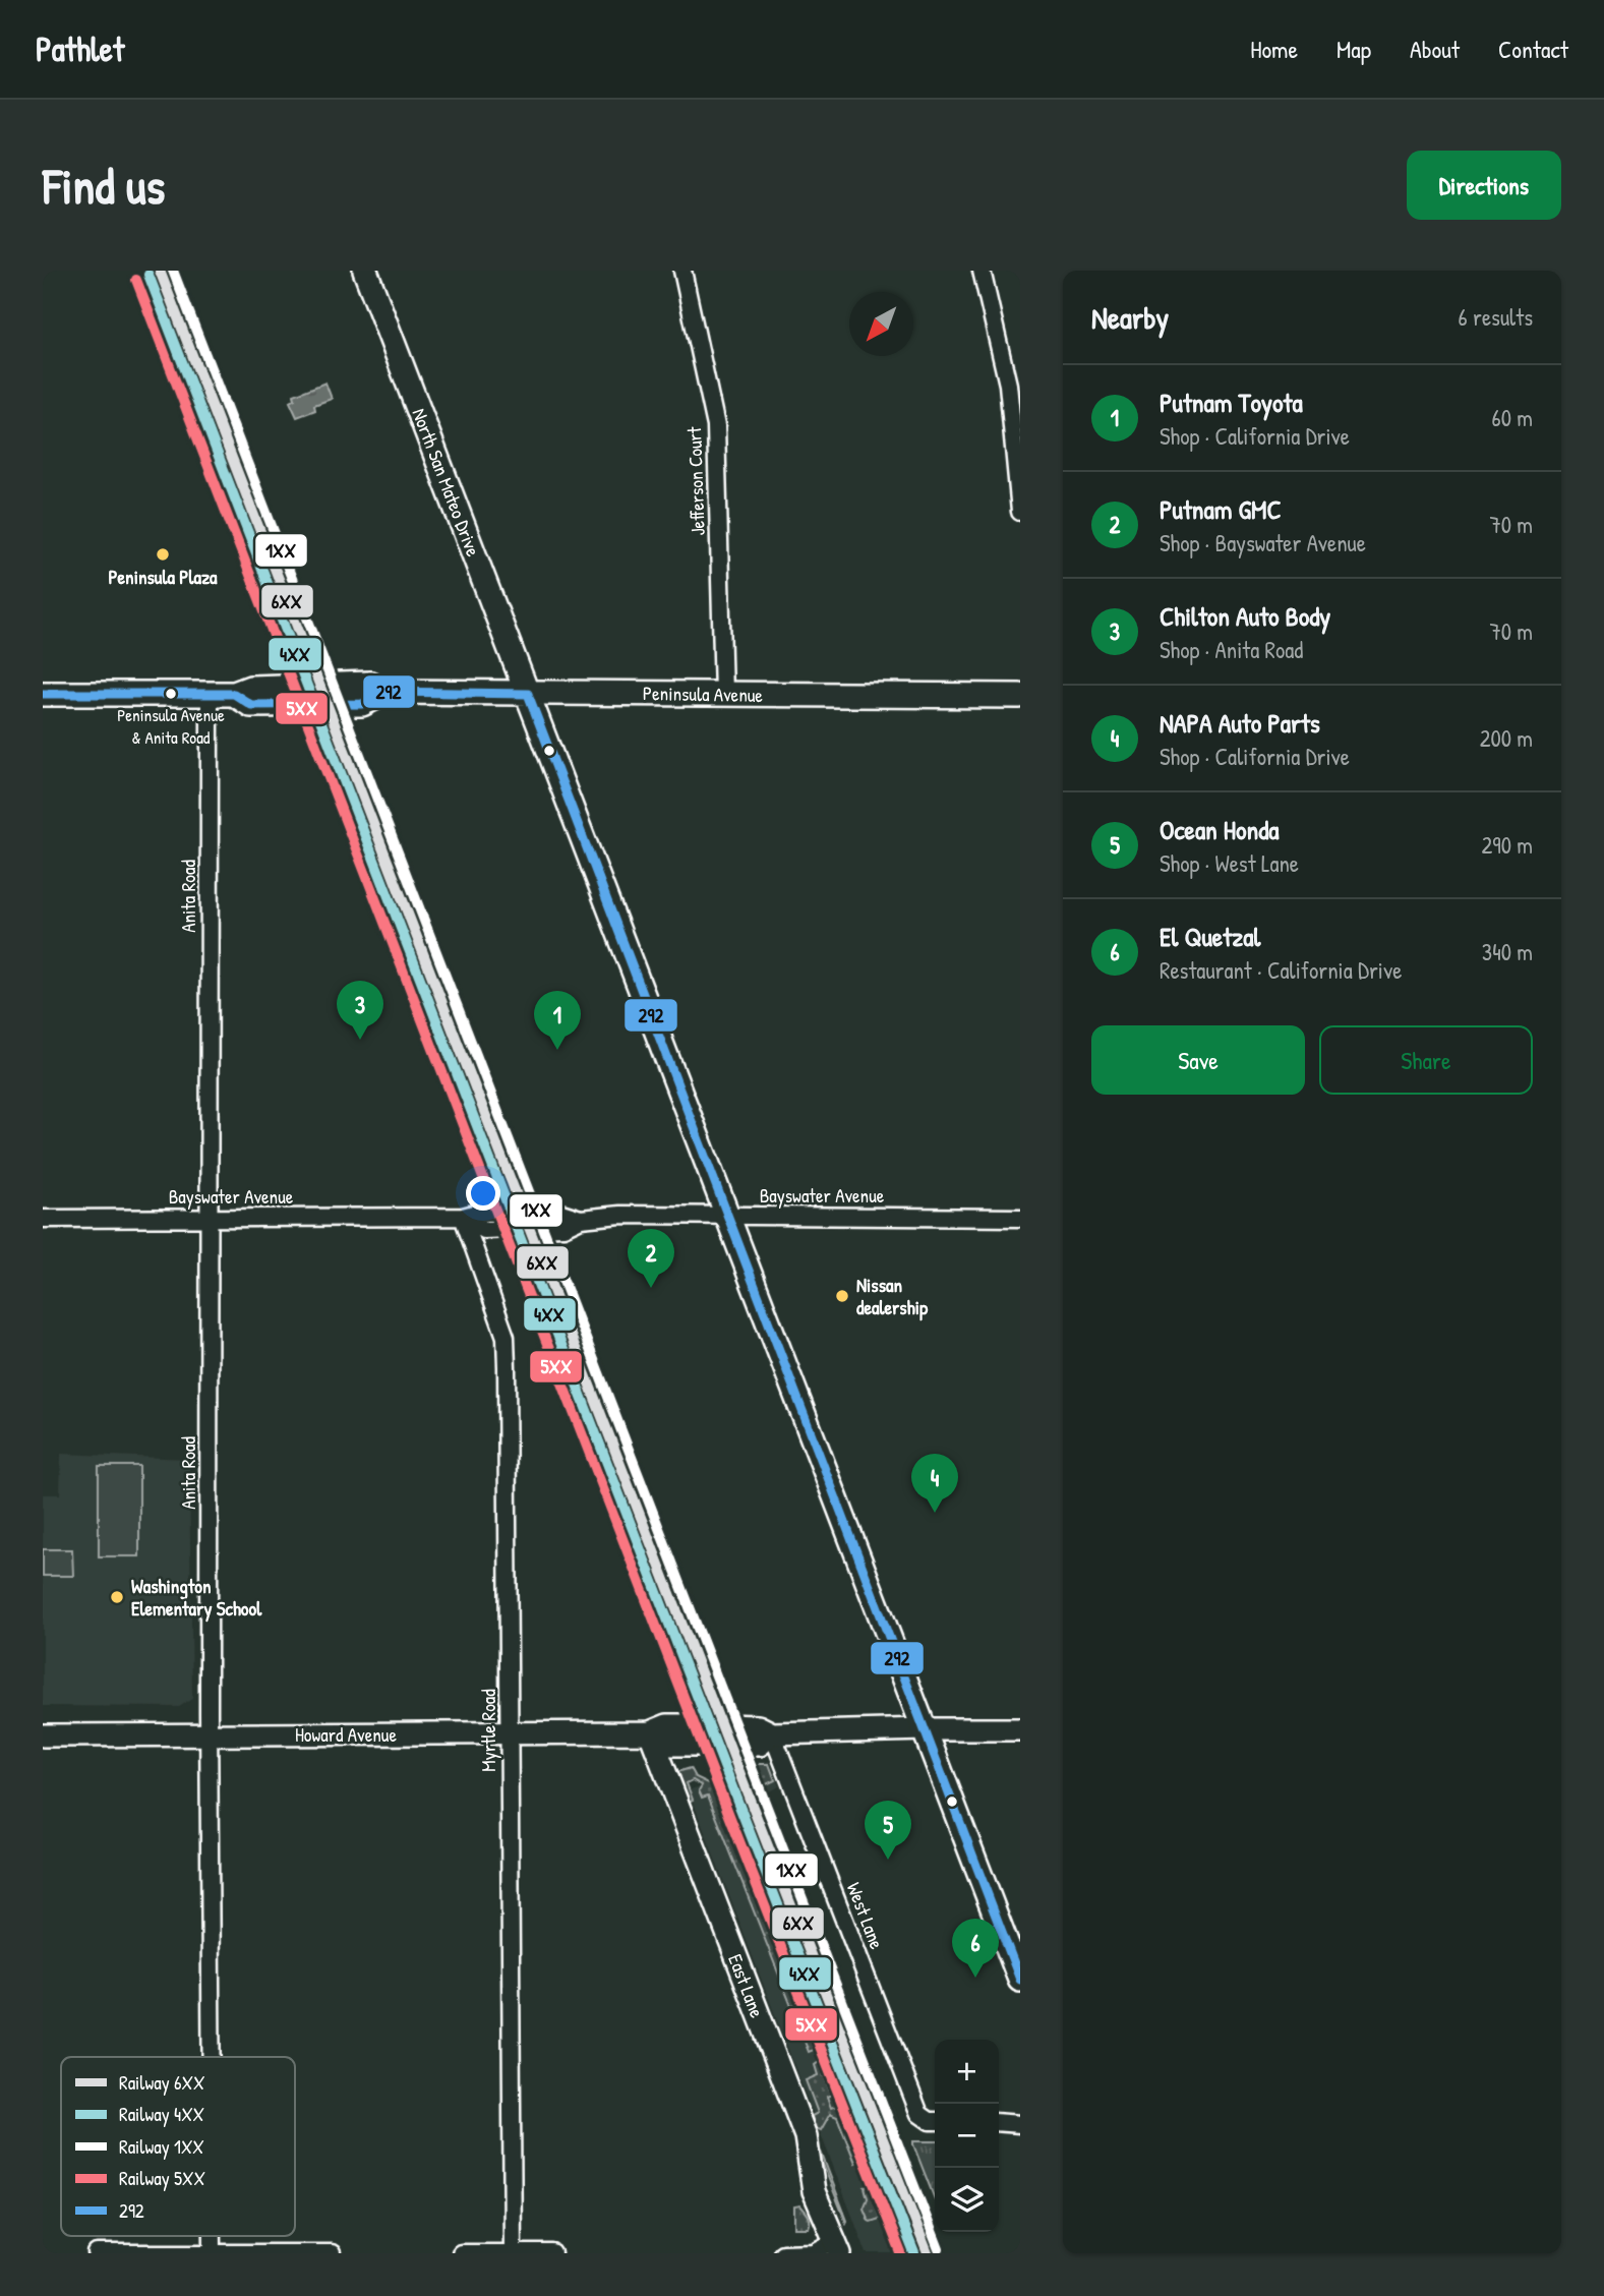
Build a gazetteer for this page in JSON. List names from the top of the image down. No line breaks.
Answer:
{"streets":{"main road":["North San Mateo Drive","Peninsula Avenue"],"street":["Jefferson Court","Anita Road","Bayswater Avenue","Myrtle Road","Howard Avenue","West Lane","East Lane"]},"crossings":[["Jefferson Court","Peninsula Avenue"],["North San Mateo Drive","Peninsula Avenue"],["North San Mateo Drive","Bayswater Avenue"],["North San Mateo Drive","Howard Avenue"],["Peninsula Avenue","Anita Road"],["Anita Road","Bayswater Avenue"],["Anita Road","Howard Avenue"],["Bayswater Avenue","Myrtle Road"],["Myrtle Road","Howard Avenue"],["Howard Avenue","West Lane"],["Howard Avenue","East Lane"]],"places":["Peninsula Plaza","Peninsula Avenue & Anita Road","Nissan dealership","Washington Elementary School"],"lines":["rail line 6XX","rail line 1XX","rail line 4XX","rail line 5XX","transit line 292"],"legend":["Railway 6XX","Railway 4XX","Railway 1XX","Railway 5XX","292"],"north":"bottom left","page":{"header":"Pathlet","nav":["Home","Map","About","Contact"],"buttons":["Directions",["Save","Share"]],"title":"Find us","heading":["Nearby","6 results"],"list":[{"mark":"1","name":"Putnam Toyota","note":"Shop · California Drive","value":"60 m"},{"mark":"2","name":"Putnam GMC","note":"Shop · Bayswater Avenue","value":"70 m"},{"mark":"3","name":"Chilton Auto Body","note":"Shop · Anita Road","value":"70 m"},{"mark":"4","name":"NAPA Auto Parts","note":"Shop · California Drive","value":"200 m"},{"mark":"5","name":"Ocean Honda","note":"Shop · West Lane","value":"290 m"},{"mark":"6","name":"El Quetzal","note":"Restaurant · California Drive","value":"340 m"}],"pins":["3","1","2","4","5","6"],"map_buttons":["+","−"]}}
